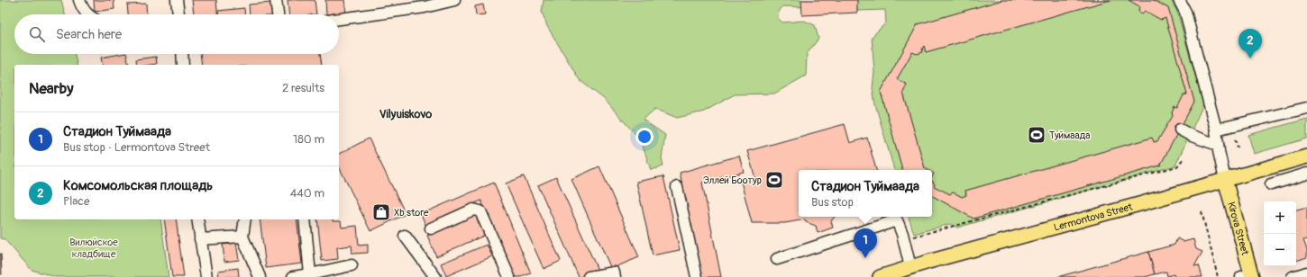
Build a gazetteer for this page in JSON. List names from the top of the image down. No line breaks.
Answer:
{"streets":{"main road":["Lermontova Street","Kirova Street"]},"crossings":[["Lermontova Street","Kirova Street"]],"districts":["Vilyuiskovo"],"parks":["Вилюйское кладбище"],"places":{"sports":["Туймаада","Эллей Боотур"],"shop":["Xb store"]},"page":{"search":"Search here","pins":["2","1"],"heading":["Nearby","2 results"],"list":[{"mark":"1","name":"Стадион Туймаада","note":"Bus stop · Lermontova Street","value":"180 m"},{"mark":"2","name":"Комсомольская площадь","note":"Place","value":"440 m"}],"popup":["Стадион Туймаада","Bus stop"],"map_buttons":["+","−"]}}
